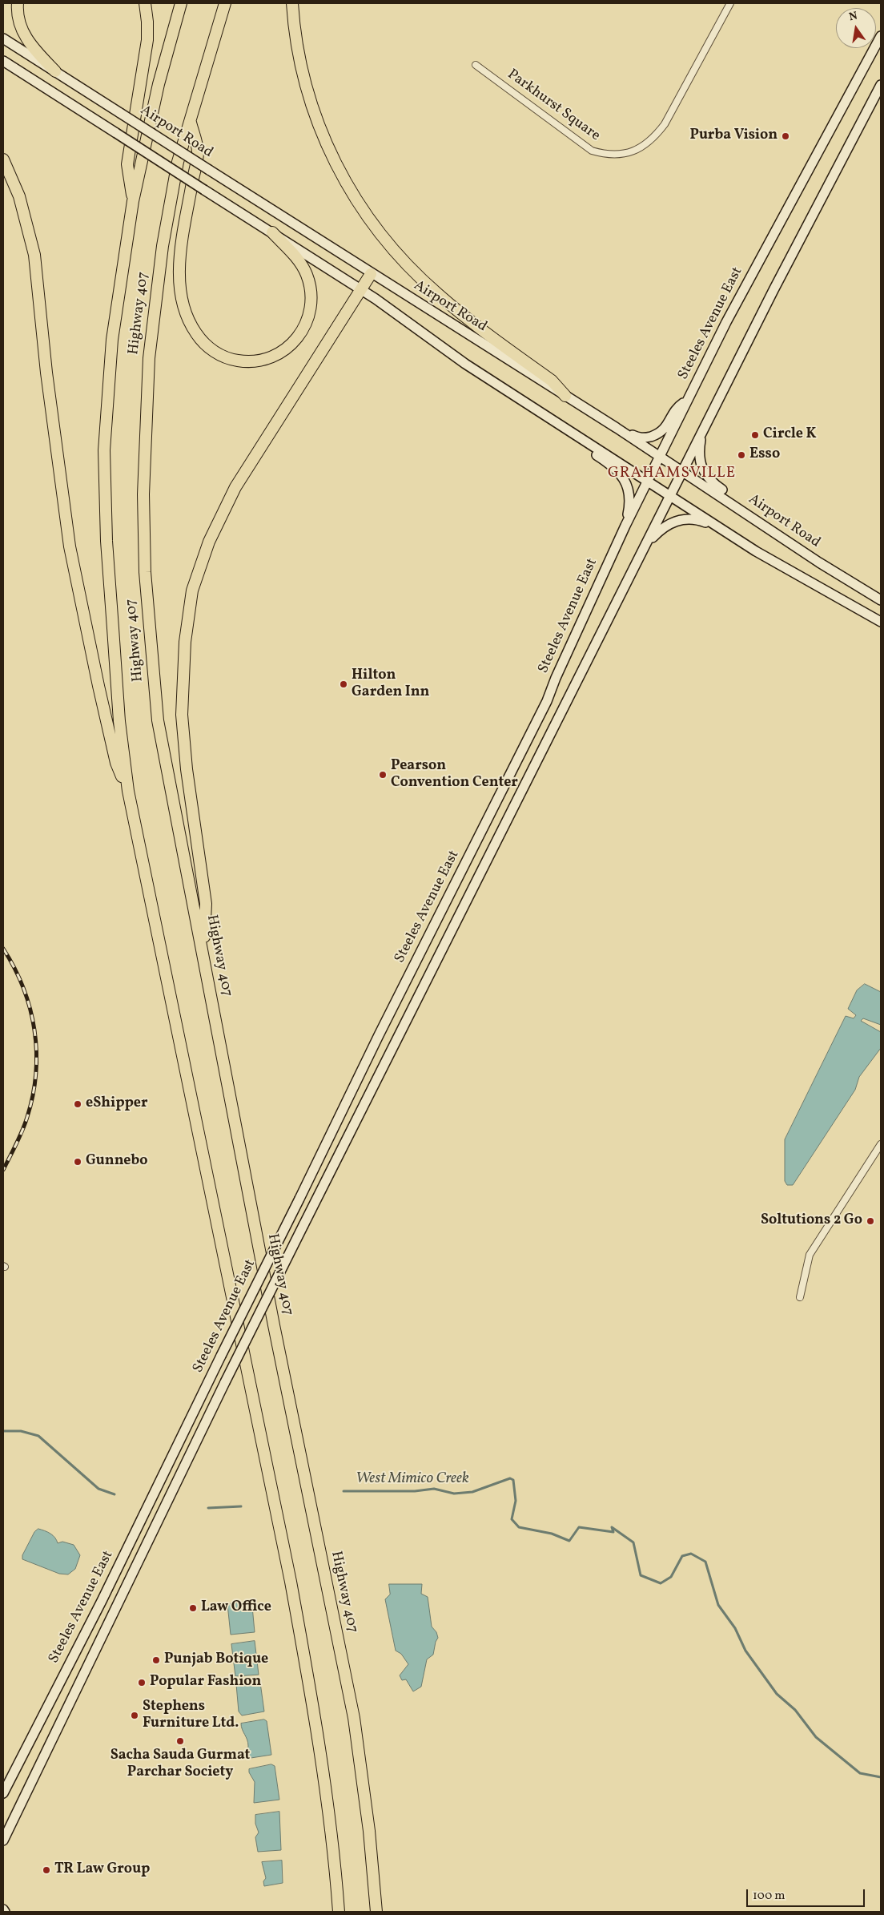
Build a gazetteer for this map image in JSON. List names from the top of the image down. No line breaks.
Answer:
{"streets":{"highway":["Highway 407"],"main road":["Airport Road","Steeles Avenue East"],"street":["Parkhurst Square"]},"crossings":[["Airport Road","Steeles Avenue East"]],"districts":["GRAHAMSVILLE"],"water":["West Mimico Creek"],"places":["Purba Vision","Circle K","Esso","Hilton Garden Inn","Pearson Convention Center","eShipper","Gunnebo","Soltutions 2 Go","Law Office","Punjab Botique","Popular Fashion","Stephens Furniture Ltd.","Sacha Sauda Gurmat Parchar Society","TR Law Group"],"scale_bar":"100 m","north":"top"}
